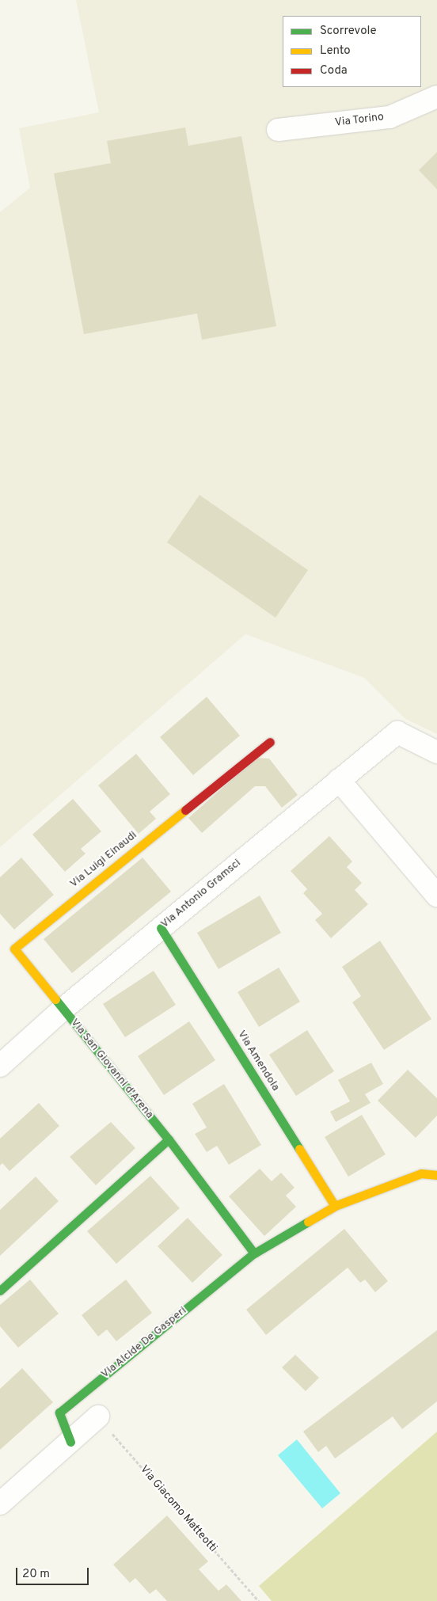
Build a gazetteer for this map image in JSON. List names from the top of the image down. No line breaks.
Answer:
{"streets":{"street":["Via Torino","Via Luigi Einaudi","Via Antonio Gramsci","Via Amendola","Via San Giovanni d'Arena","Via Alcide De Gasperi"],"path":["Via Giacomo Matteotti"]},"crossings":[["Via Luigi Einaudi","Via Antonio Gramsci"],["Via Luigi Einaudi","Via San Giovanni d'Arena"],["Via Antonio Gramsci","Via Amendola"],["Via Antonio Gramsci","Via San Giovanni d'Arena"],["Via San Giovanni d'Arena","Via Alcide De Gasperi"]],"legend":["Scorrevole","Lento","Coda"],"scale_bar":"20 m"}
